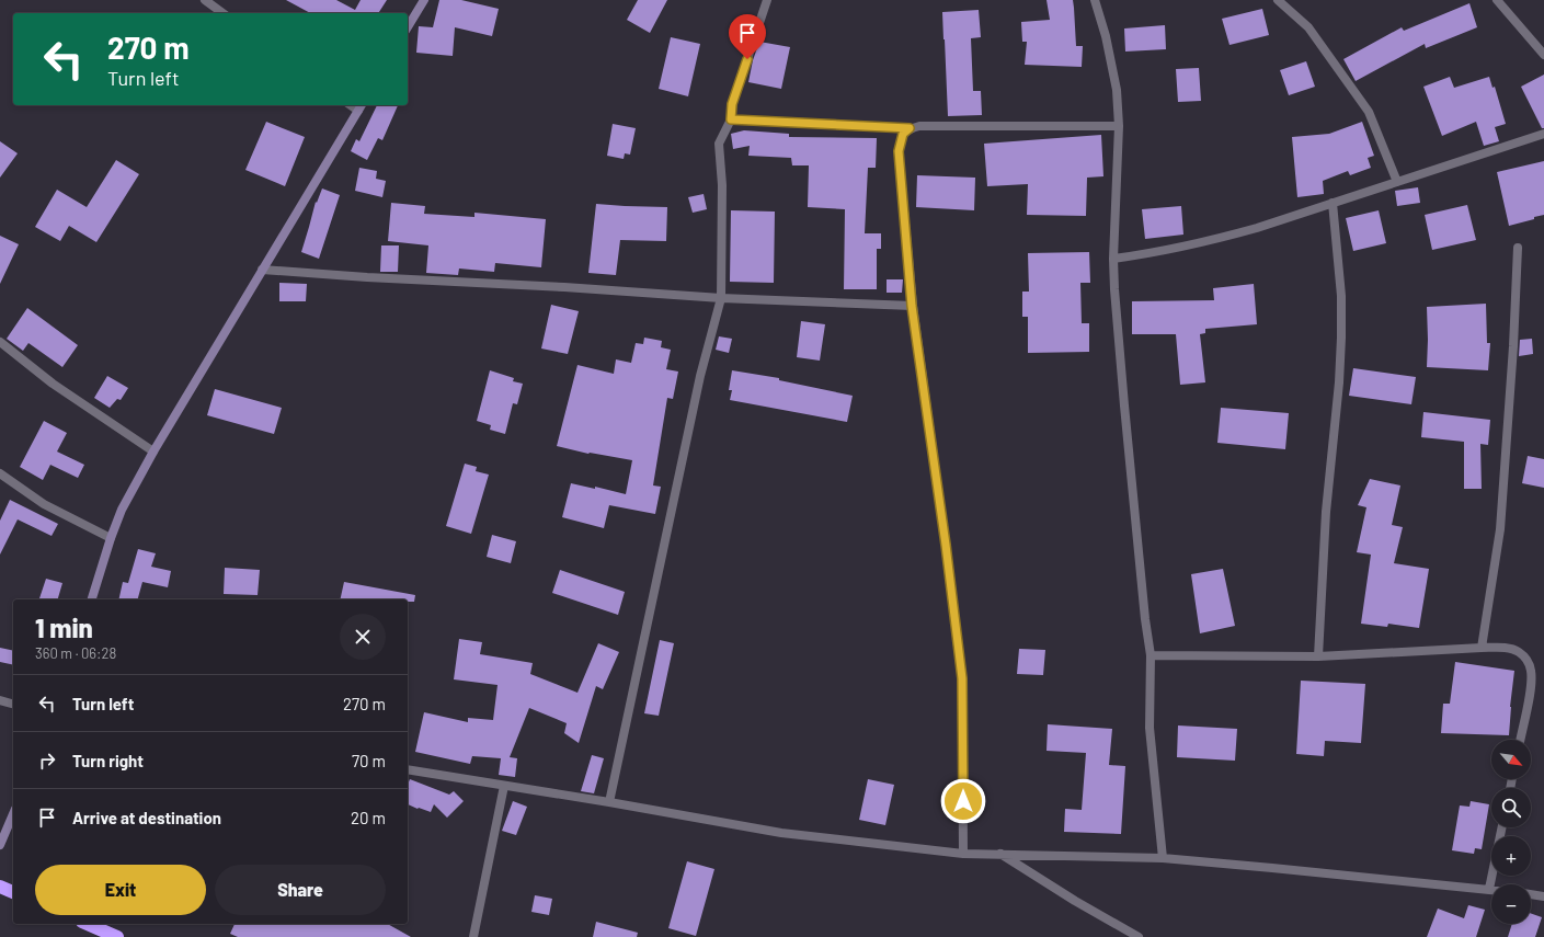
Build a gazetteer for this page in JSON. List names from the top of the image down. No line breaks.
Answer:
{"north":"bottom right","page":{"turn":["270 m","Turn left"],"heading":["1 min","360 m · 06:28"],"list":[{"name":"Turn left","value":"270 m"},{"name":"Turn right","value":"70 m"},{"name":"Arrive at destination","value":"20 m"}],"map_buttons":["+","−"],"buttons":["Exit","Share"]}}
